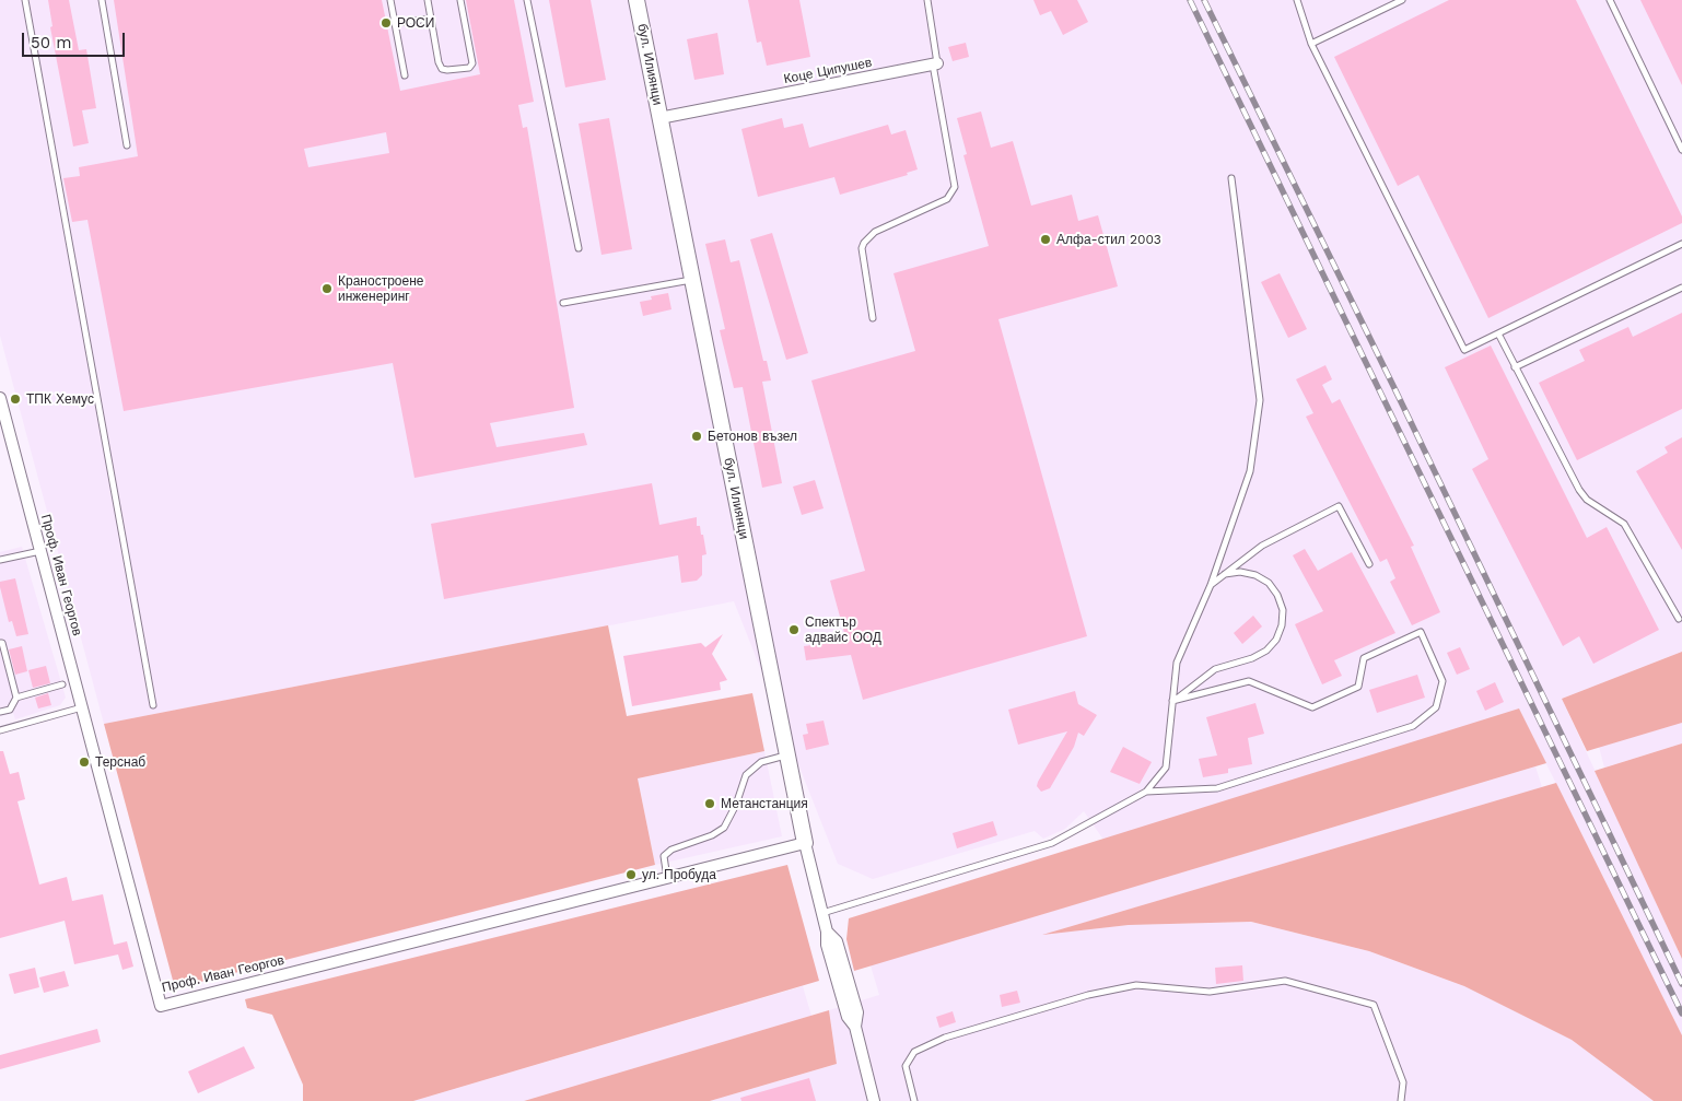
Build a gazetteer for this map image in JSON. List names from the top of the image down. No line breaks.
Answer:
{"streets":{"street":["бул. Илиянци","Коце Ципушев","Проф. Иван Георгов"]},"crossings":[["бул. Илиянци","Коце Ципушев"],["бул. Илиянци","Проф. Иван Георгов"]],"places":["РОСИ","Алфа-стил 2003","Краностроене инженеринг","ТПК Хемус","Бетонов възел","Спектър адвайс ООД","Терснаб","Метанстанция","ул. Пробуда"],"scale_bar":"50 m"}
